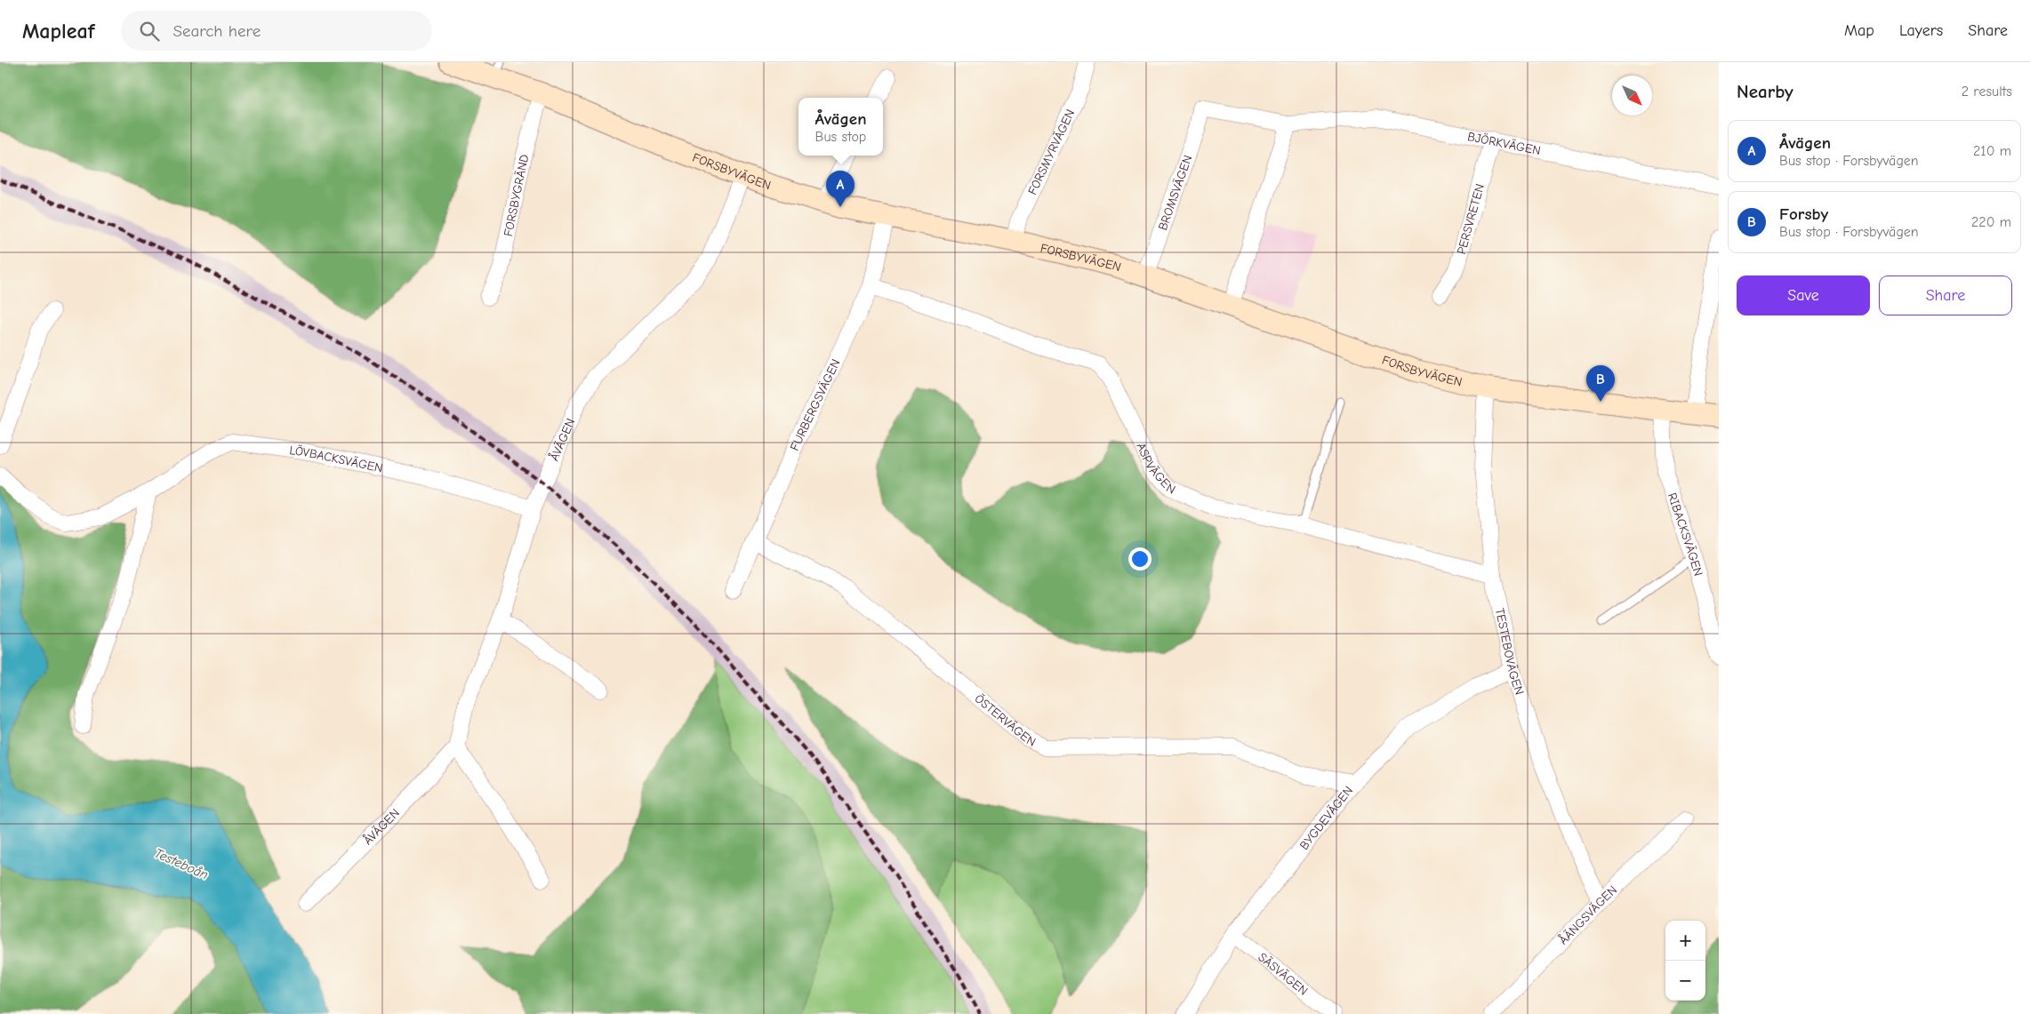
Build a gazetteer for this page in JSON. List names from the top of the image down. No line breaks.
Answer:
{"streets":{"street":["BJÖRKVÄGEN","FORSMYRVÄGEN","FORSBYVÄGEN","BROMSVÄGEN","FORSBYGRÄND","PERSVRETEN","FURBERGSVÄGEN","ÅVÄGEN","LÖVBACKSVÄGEN","ASPVÄGEN","RIBACKSVÄGEN","TESTEBOVÄGEN","ÖSTERVÄGEN","BYGDEVÄGEN","ÅÄNGSVÄGEN","SÄSVÄGEN"]},"crossings":[["BJÖRKVÄGEN","BROMSVÄGEN"],["BJÖRKVÄGEN","PERSVRETEN"],["FORSMYRVÄGEN","FORSBYVÄGEN"],["FORSBYVÄGEN","BROMSVÄGEN"],["FORSBYVÄGEN","FORSBYGRÄND"],["FORSBYVÄGEN","FURBERGSVÄGEN"],["FORSBYVÄGEN","ÅVÄGEN"],["FORSBYVÄGEN","RIBACKSVÄGEN"],["FORSBYVÄGEN","TESTEBOVÄGEN"],["FURBERGSVÄGEN","ASPVÄGEN"],["FURBERGSVÄGEN","ÖSTERVÄGEN"],["ÅVÄGEN","LÖVBACKSVÄGEN"],["ASPVÄGEN","TESTEBOVÄGEN"],["TESTEBOVÄGEN","BYGDEVÄGEN"],["TESTEBOVÄGEN","ÅÄNGSVÄGEN"],["ÖSTERVÄGEN","BYGDEVÄGEN"],["BYGDEVÄGEN","SÄSVÄGEN"]],"water":["Testeboån"],"north":"bottom right","page":{"header":"Mapleaf","search":"Search here","nav":["Map","Layers","Share"],"heading":["Nearby","2 results"],"popup":["Åvägen","Bus stop"],"list":[{"mark":"A","name":"Åvägen","note":"Bus stop · Forsbyvägen","value":"210 m"},{"mark":"B","name":"Forsby","note":"Bus stop · Forsbyvägen","value":"220 m"}],"pins":["A","B"],"buttons":["Save","Share"],"map_buttons":["+","−"]}}
